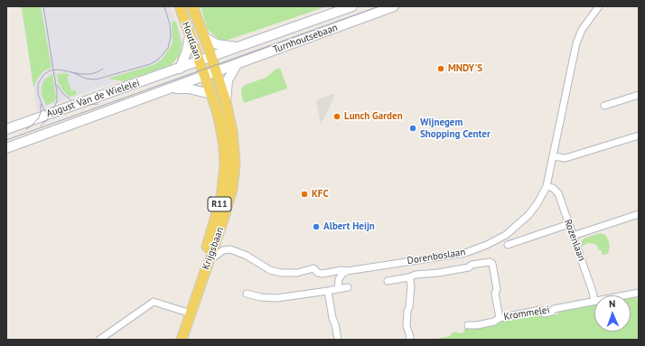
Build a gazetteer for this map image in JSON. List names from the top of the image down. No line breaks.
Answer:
{"streets":{"main road":["Turnhoutsebaan","Houtlaan","August Van de Wielelei","R11","Krijgsbaan"],"street":["Rozenlaan","Dorenboslaan","Krommelei"]},"crossings":[["Turnhoutsebaan","Houtlaan"],["Turnhoutsebaan","August Van de Wielelei"],["Turnhoutsebaan","Krijgsbaan"],["Houtlaan","August Van de Wielelei"],["Houtlaan","Krijgsbaan"],["Rozenlaan","Dorenboslaan"],["Rozenlaan","Krommelei"],["Krijgsbaan","Dorenboslaan"]],"places":["MNDY'S","Lunch Garden","Wijnegem Shopping Center","KFC","Albert Heijn"],"north":"top"}
